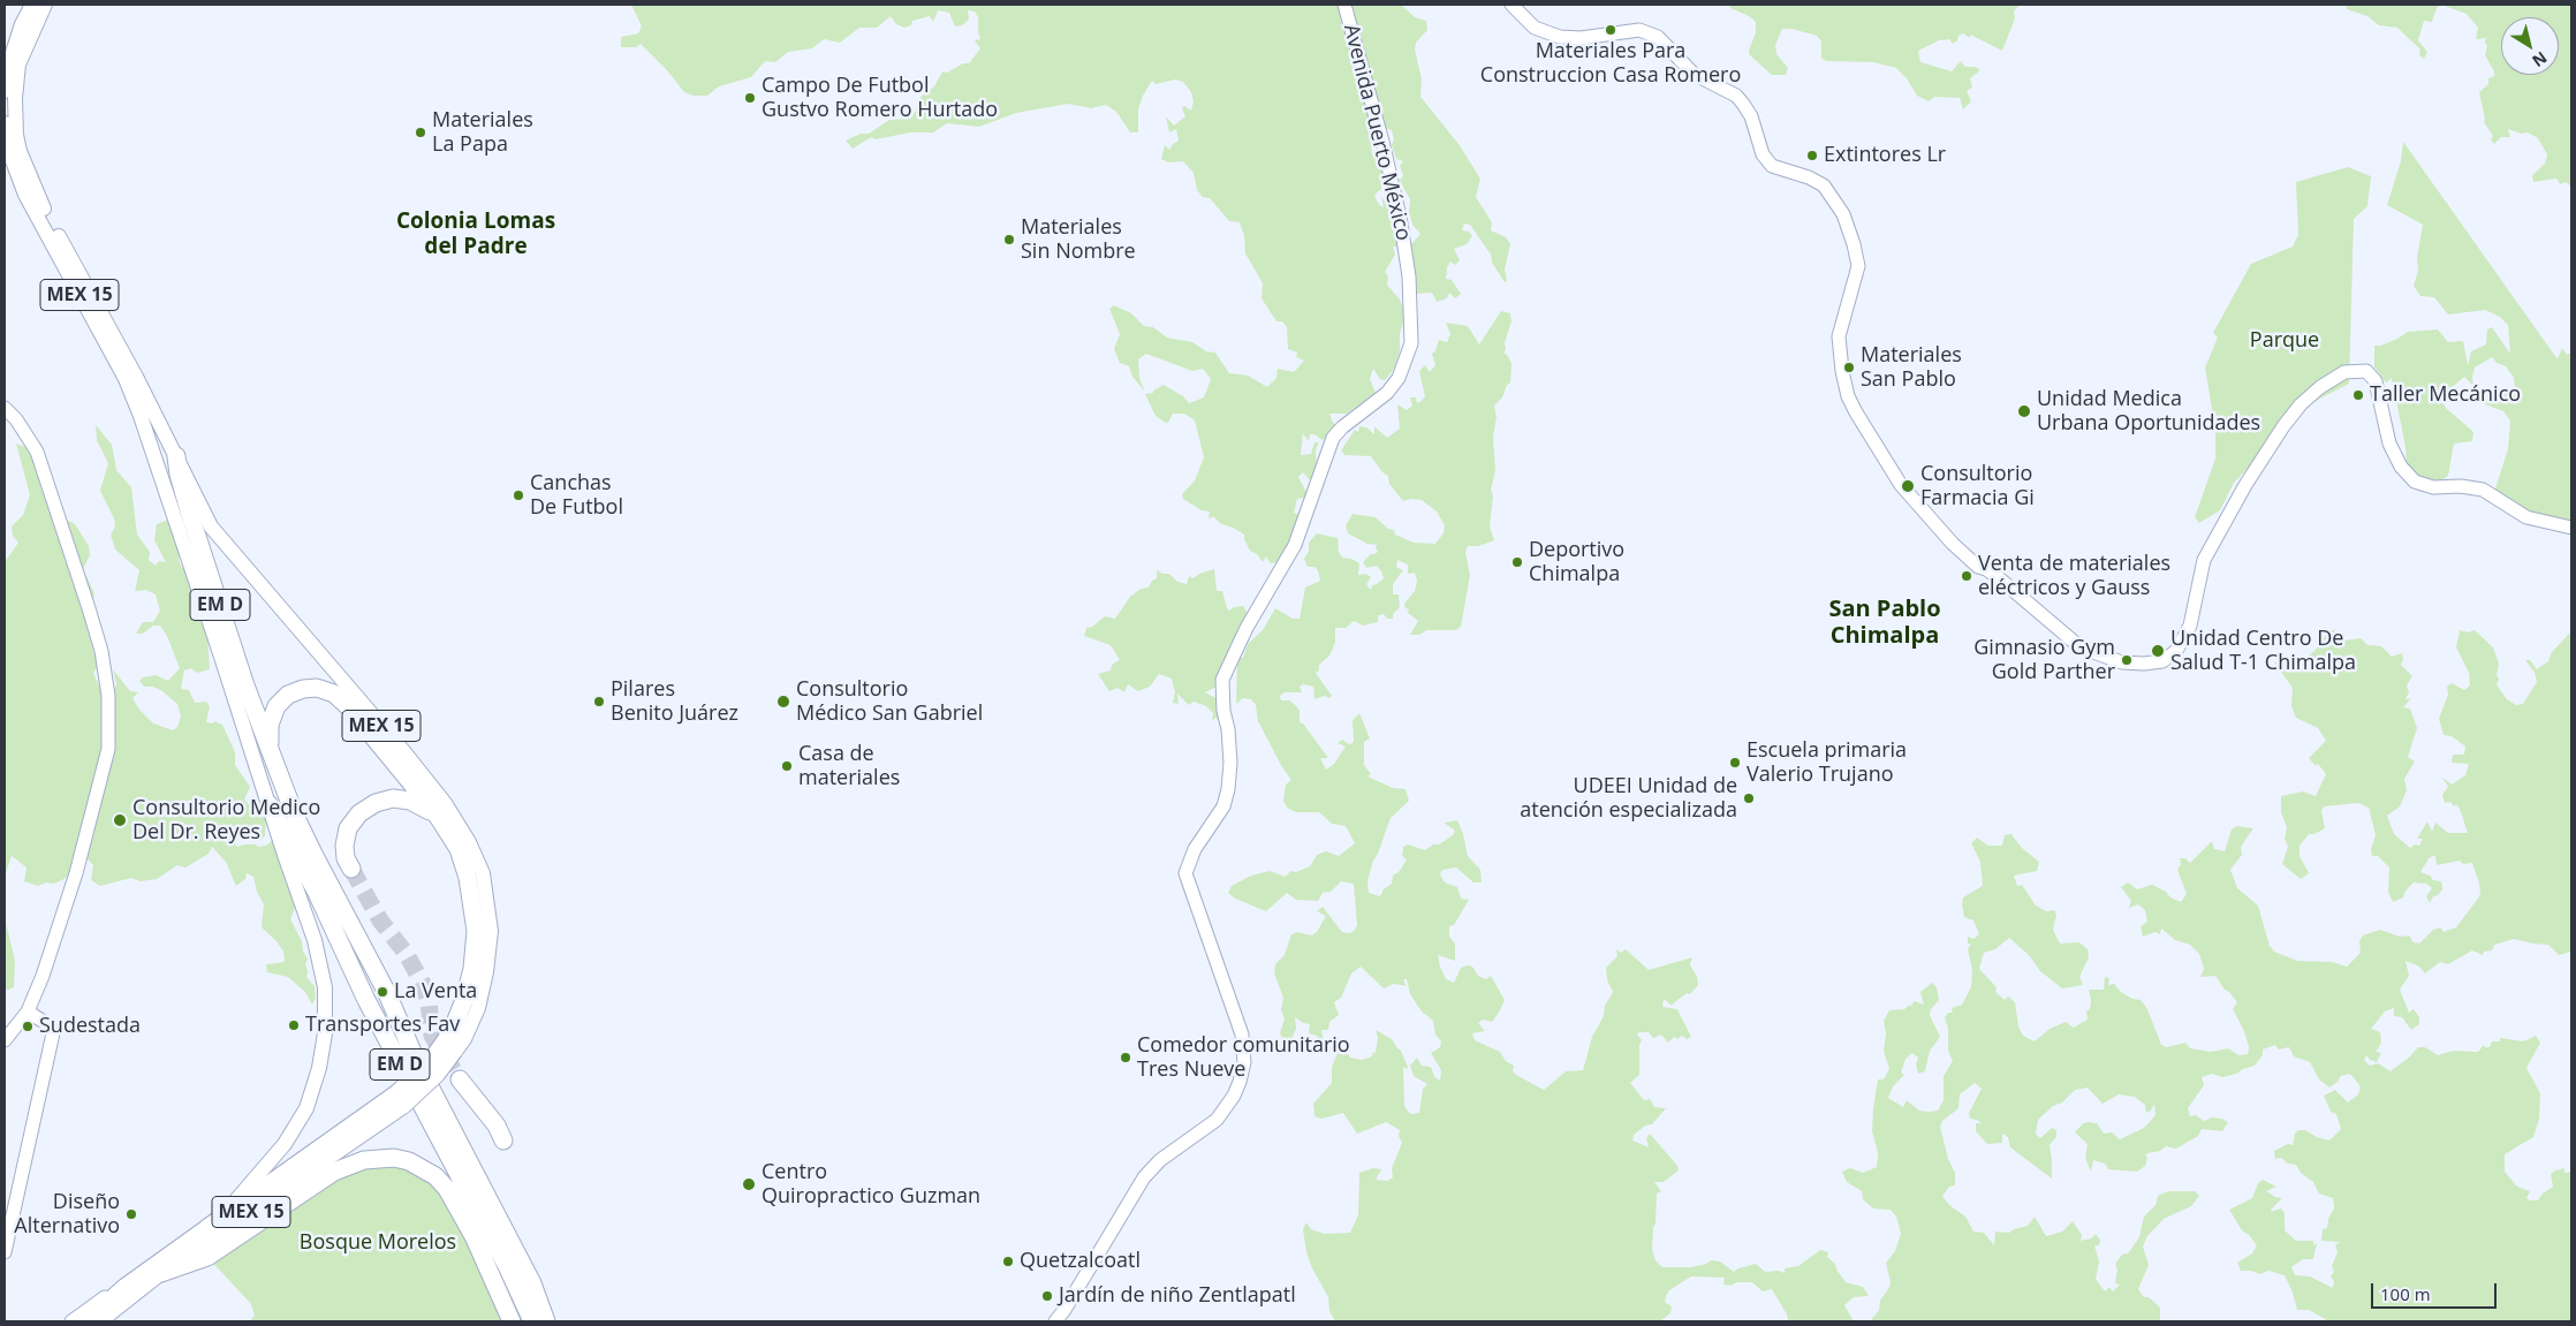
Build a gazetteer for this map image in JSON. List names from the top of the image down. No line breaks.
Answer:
{"streets":{"highway":["EM D"],"main road":["Avenida Puerto México","MEX 15"]},"crossings":[["MEX 15","EM D"]],"districts":["Colonia Lomas del Padre","San Pablo Chimalpa"],"parks":["Parque","Bosque Morelos"],"places":["Materiales Para Construccion Casa Romero","Campo De Futbol Gustvo Romero Hurtado","Materiales La Papa","Extintores Lr","Materiales Sin Nombre","Materiales San Pablo","Taller Mecánico","Unidad Medica Urbana Oportunidades","Consultorio Farmacia Gi","Canchas De Futbol","Deportivo Chimalpa","Venta de materiales eléctricos y Gauss","Unidad Centro De Salud T-1 Chimalpa","Gimnasio Gym Gold Parther","Pilares Benito Juárez","Consultorio Médico San Gabriel","Escuela primaria Valerio Trujano","Casa de materiales","UDEEI Unidad de atención especializada","Consultorio Medico Del Dr. Reyes","La Venta","Transportes Fav","Sudestada","Comedor comunitario Tres Nueve","Centro Quiropractico Guzman","Diseño Alternativo","Quetzalcoatl","Jardín de niño Zentlapatl"],"scale_bar":"100 m","north":"bottom right"}
